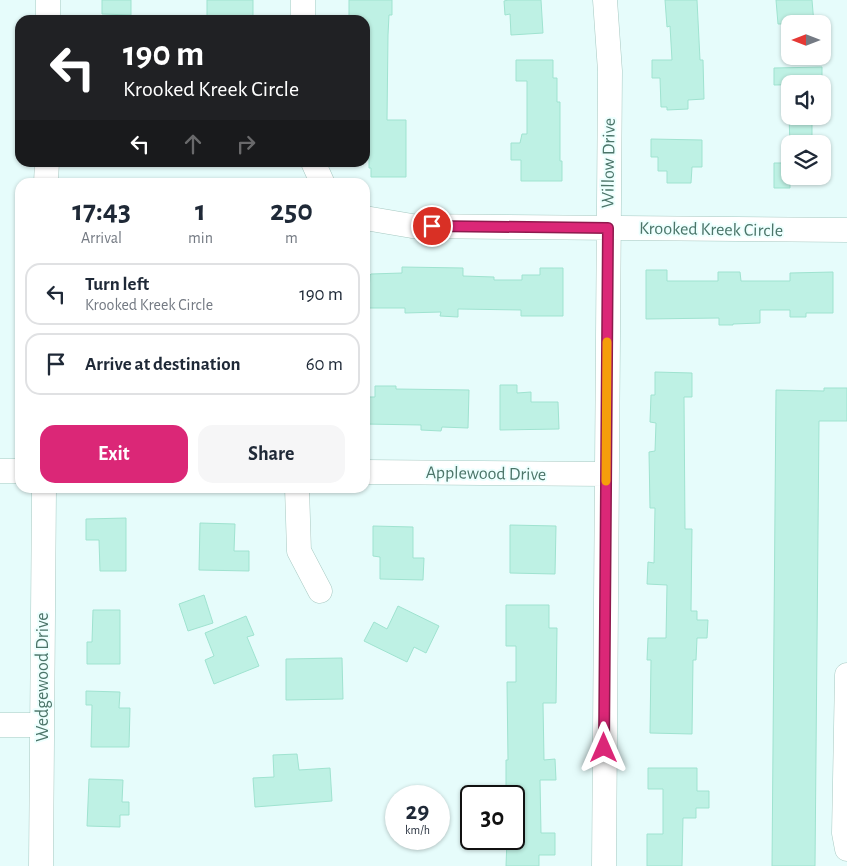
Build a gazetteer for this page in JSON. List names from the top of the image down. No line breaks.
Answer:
{"streets":{"street":["Willow Drive","Krooked Kreek Circle","Applewood Drive","Wedgewood Drive"]},"crossings":[["Willow Drive","Krooked Kreek Circle"],["Willow Drive","Applewood Drive"]],"north":"left","page":{"turn":["190 m","Krooked Kreek Circle"],"eta":["17:43","Arrival","1","min","250","m"],"list":[{"name":"Turn left","note":"Krooked Kreek Circle","value":"190 m"},{"name":"Arrive at destination","value":"60 m"}],"buttons":["Exit","Share"],"speed":"29 km/h","limit":"30"}}
